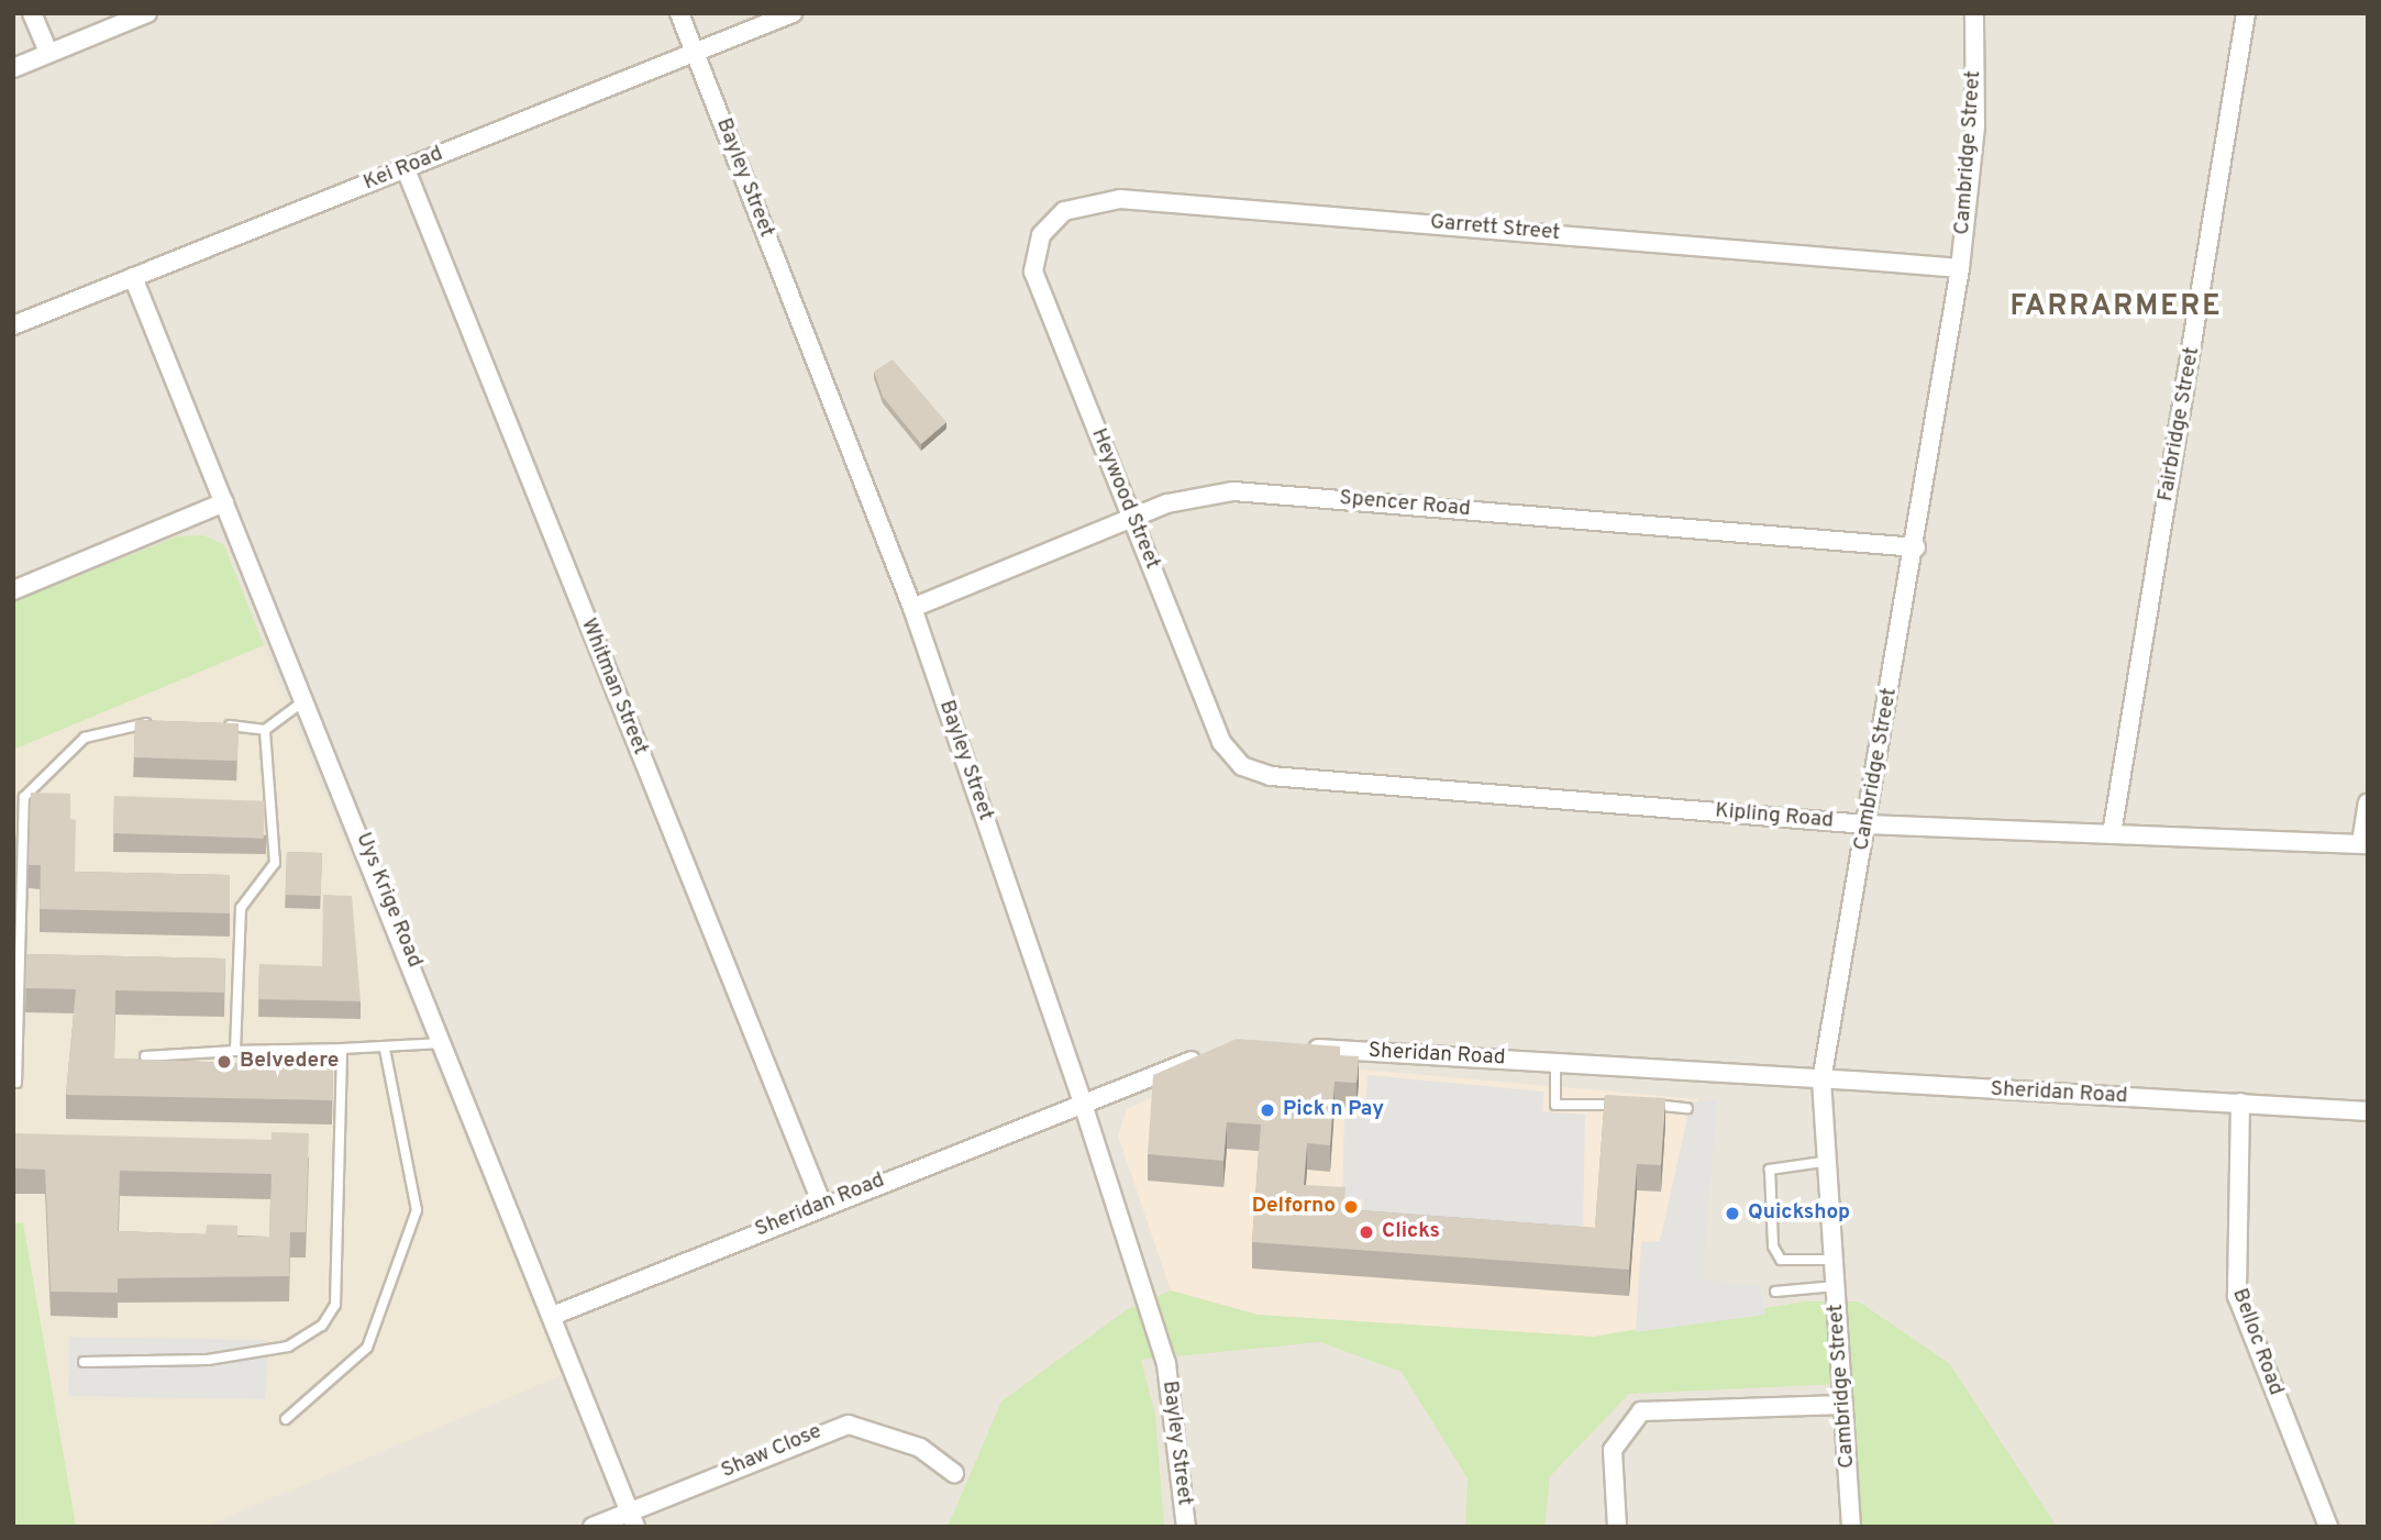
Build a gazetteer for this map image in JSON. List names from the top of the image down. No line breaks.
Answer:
{"streets":{"street":["Cambridge Street","Kei Road","Bayley Street","Garrett Street","Fairbridge Street","Heywood Street","Spencer Road","Whitman Street","Kipling Road","Uys Krige Road","Sheridan Road","Belloc Road","Shaw Close"]},"crossings":[["Cambridge Street","Garrett Street"],["Cambridge Street","Spencer Road"],["Cambridge Street","Kipling Road"],["Cambridge Street","Sheridan Road"],["Kei Road","Bayley Street"],["Kei Road","Whitman Street"],["Kei Road","Uys Krige Road"],["Bayley Street","Spencer Road"],["Bayley Street","Sheridan Road"],["Garrett Street","Heywood Street"],["Fairbridge Street","Kipling Road"],["Heywood Street","Spencer Road"],["Heywood Street","Kipling Road"],["Whitman Street","Sheridan Road"],["Uys Krige Road","Sheridan Road"],["Uys Krige Road","Shaw Close"],["Sheridan Road","Belloc Road"]],"districts":["FARRARMERE"],"places":["Belvedere","Pick n Pay","Delforno","Quickshop","Clicks"]}
